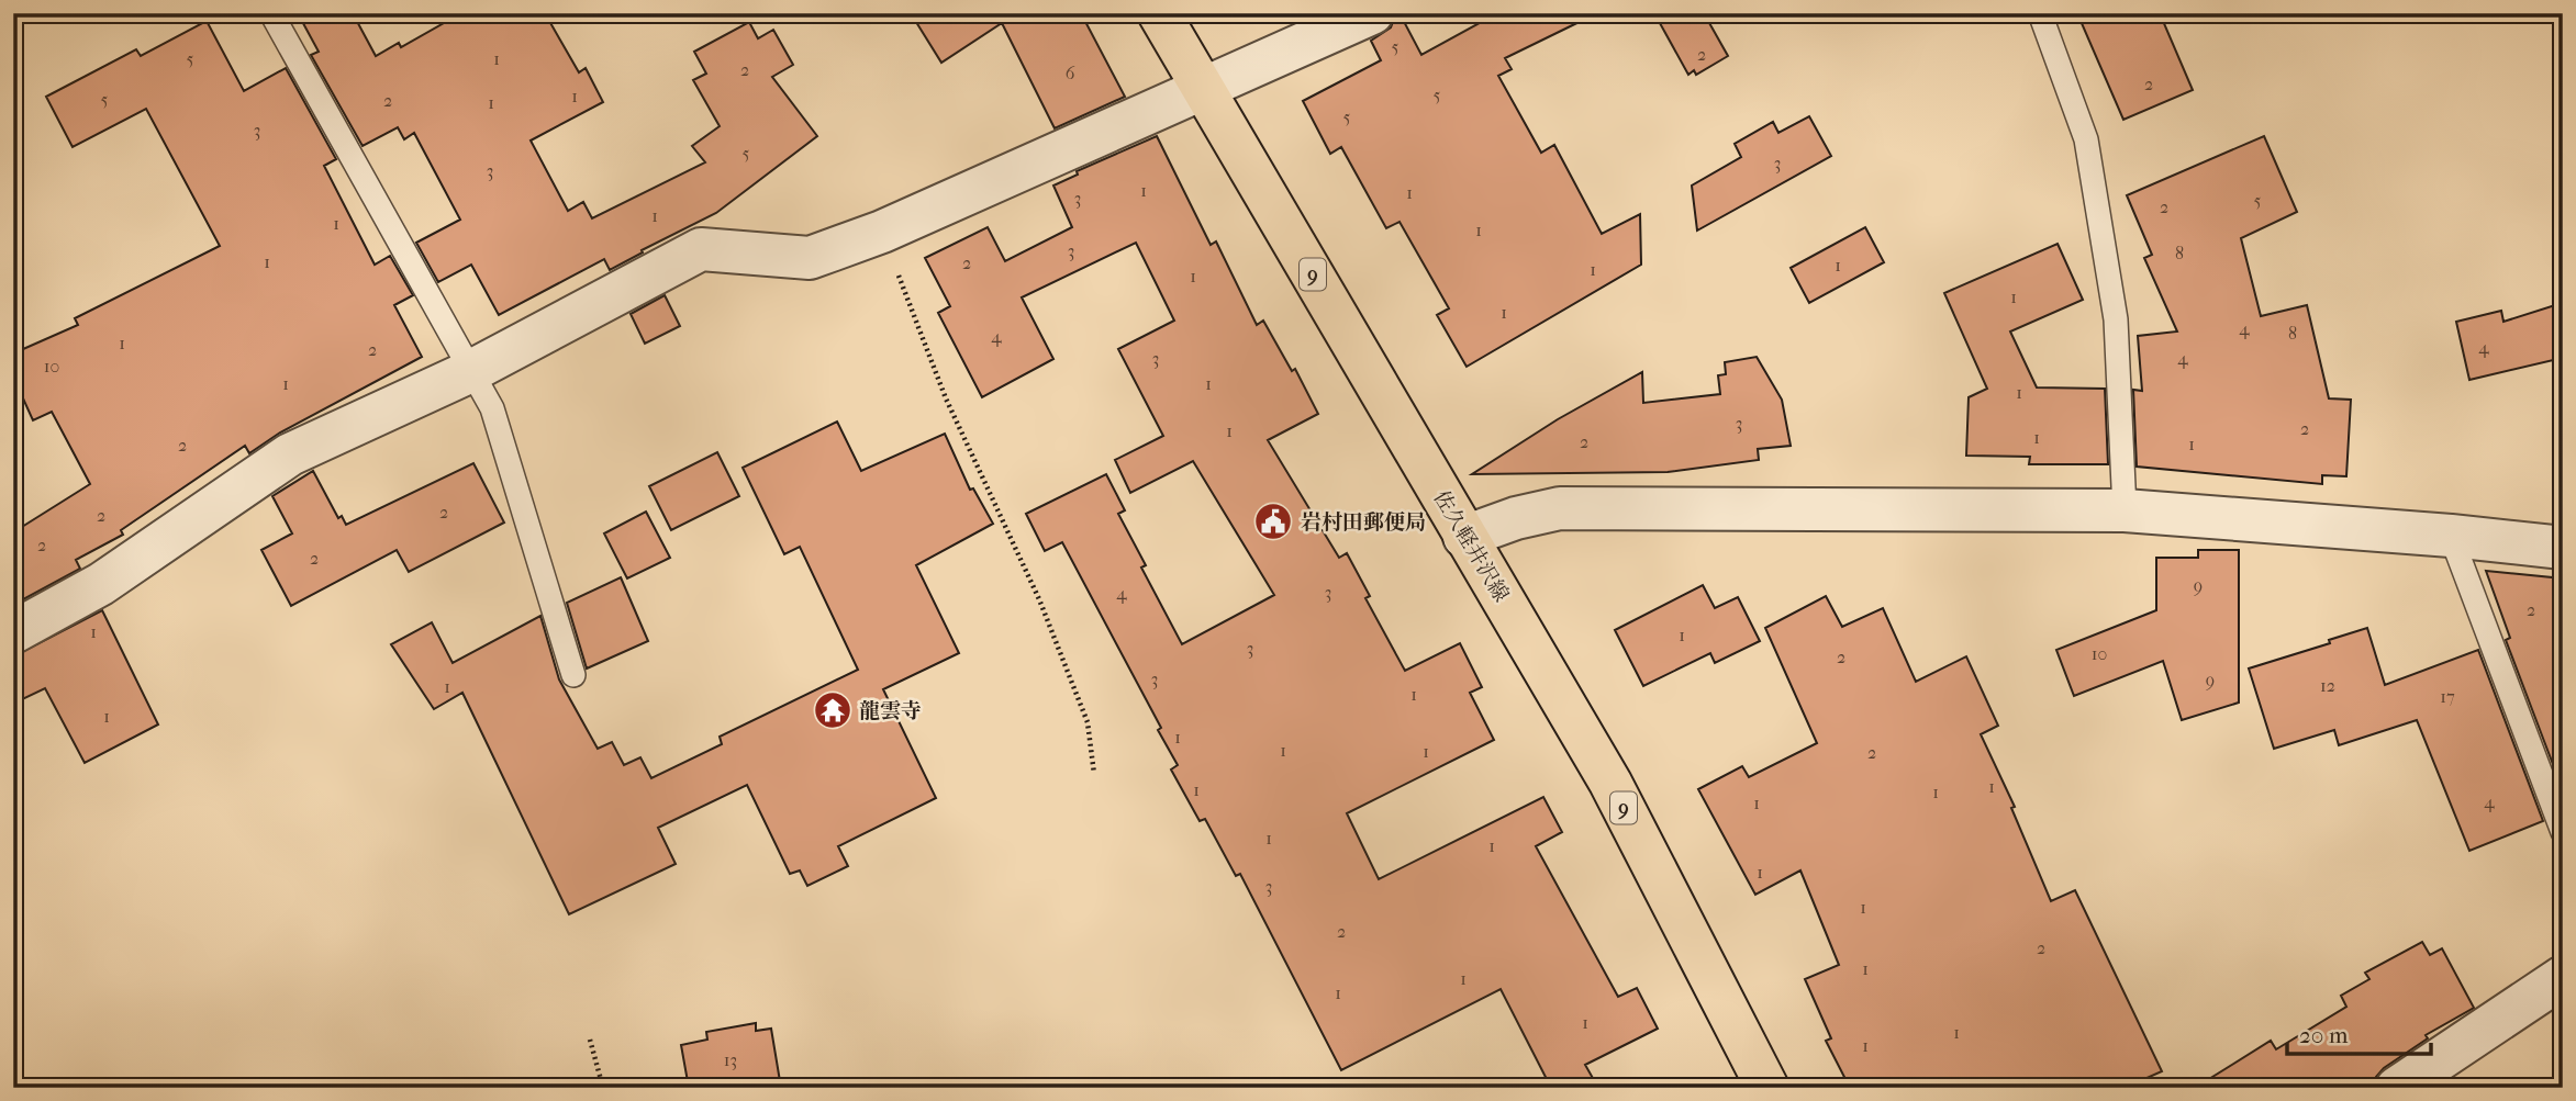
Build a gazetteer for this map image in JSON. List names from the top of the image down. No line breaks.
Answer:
{"streets":{"main road":["9","佐久軽井沢線"]},"places":{"public building":["岩村田郵便局"],"temple":["龍雲寺"]},"house_numbers":["5","2","5","1","2","6","2","5","1","5","2","1","5","3","5","3","3","1","1","3","5","2","1","1","1","3","8","1","2","1","1","1","1","1","4","8","4","1","4","2","3","4","10","1","1","1","3","2","1","1","2","1","2","2","2","2","2","9","3","4","2","1","1","3","10","2","3","9","12","1","1","17","1","1","1","1","2","1","1","1","4","1","1","1","1","3","1","2","2","1","1","1","1","1","1","13"],"scale_bar":"20 m"}
